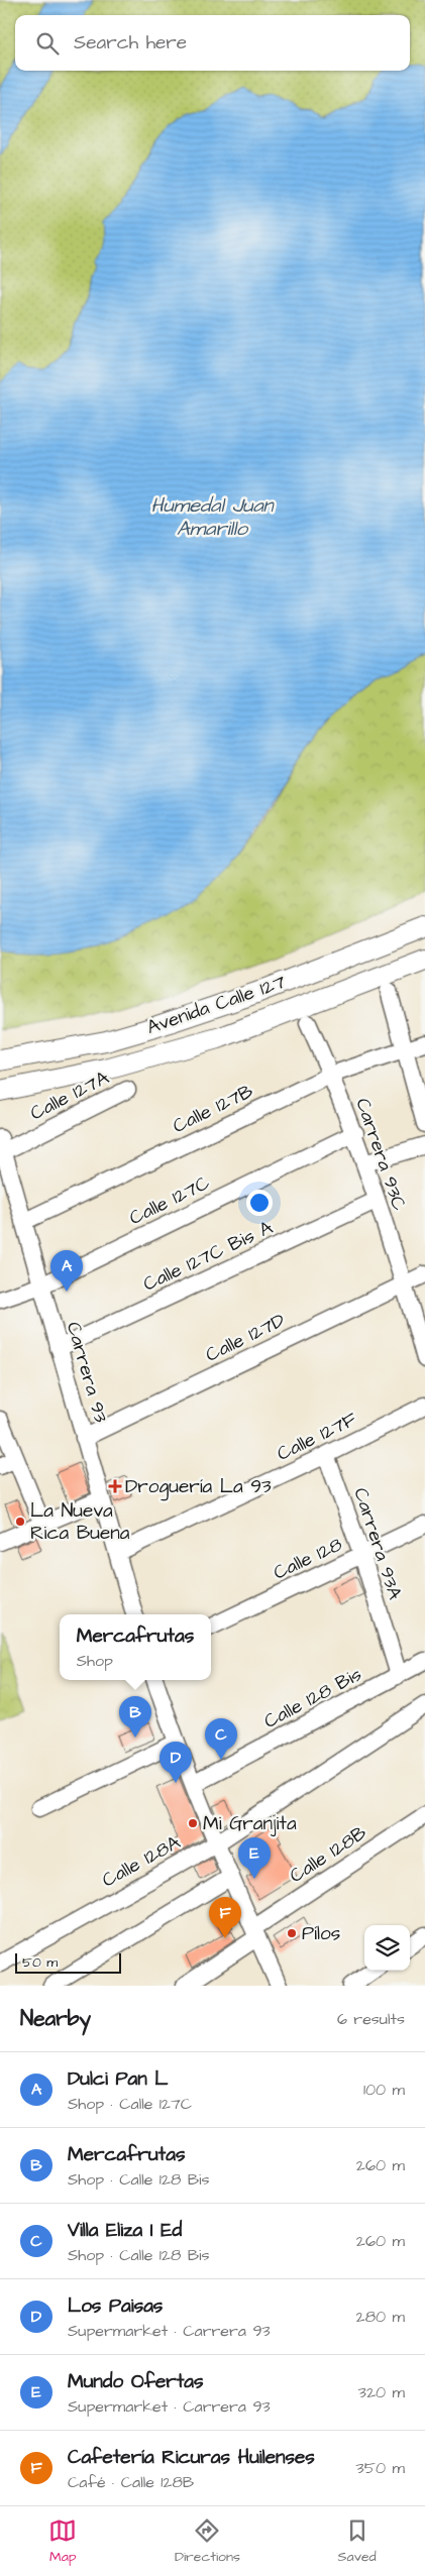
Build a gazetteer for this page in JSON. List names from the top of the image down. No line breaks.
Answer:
{"streets":{"main road":["Avenida Calle 127"],"street":["Calle 127A","Calle 127B","Carrera 93C","Calle 127C","Calle 127C Bis A","Calle 127D","Carrera 93","Calle 127F","Carrera 93A","Calle 128","Calle 128 Bis","Calle 128B","Calle 128A"]},"crossings":[["Calle 127A","Carrera 93"],["Calle 127B","Carrera 93C"],["Calle 127B","Carrera 93"],["Carrera 93C","Calle 127C"],["Carrera 93C","Calle 127C Bis A"],["Carrera 93C","Calle 127D"],["Calle 127C","Carrera 93"],["Calle 127C Bis A","Carrera 93"],["Calle 127D","Carrera 93"],["Carrera 93","Calle 127F"],["Calle 127F","Carrera 93A"],["Carrera 93A","Calle 128"],["Carrera 93A","Calle 128 Bis"]],"water":["Humedal Juan Amarillo"],"places":{"health":["Droguería La 93"],"other":["La Nueva Rica Buena","Mi Granjita","Pílos"]},"scale_bar":"50 m","page":{"search":"Search here","pins":["A","B","C","D","E","F"],"popup":["Mercafrutas","Shop"],"scale":"50 m","heading":["Nearby","6 results"],"list":[{"mark":"A","name":"Dulci Pan L","note":"Shop · Calle 127C","value":"100 m"},{"mark":"B","name":"Mercafrutas","note":"Shop · Calle 128 Bis","value":"260 m"},{"mark":"C","name":"Villa Eliza I Ed","note":"Shop · Calle 128 Bis","value":"260 m"},{"mark":"D","name":"Los Paisas","note":"Supermarket · Carrera 93","value":"280 m"},{"mark":"E","name":"Mundo Ofertas","note":"Supermarket · Carrera 93","value":"320 m"},{"mark":"F","name":"Cafetería Ricuras Huilenses","note":"Café · Calle 128B","value":"350 m"}],"nav":["Map","Directions","Saved"]}}
